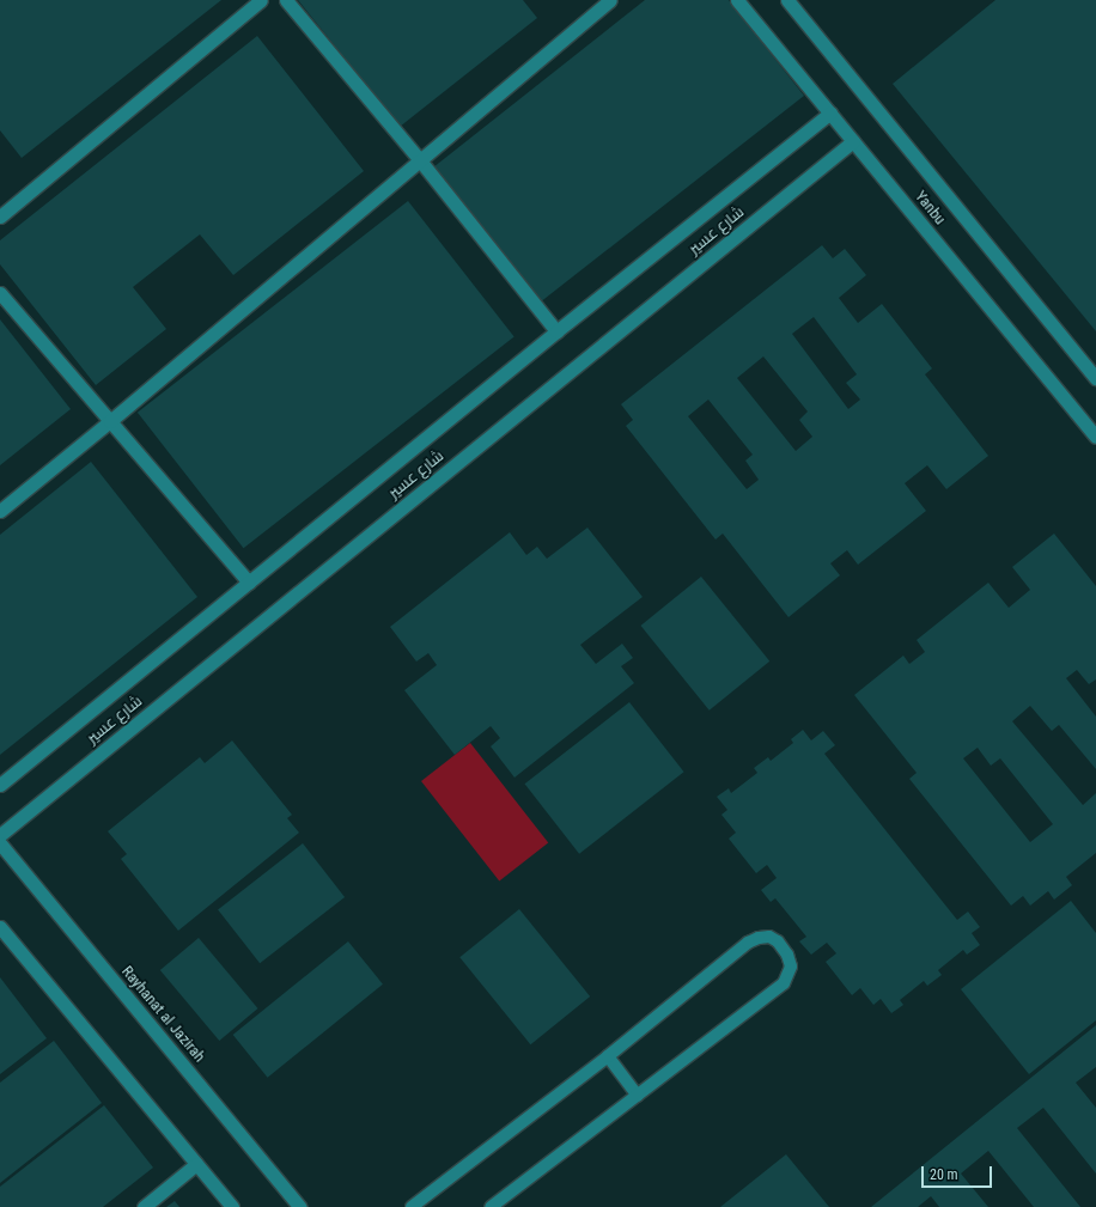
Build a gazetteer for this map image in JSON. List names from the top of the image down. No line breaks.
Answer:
{"streets":{"street":["Yanbu","شارع عسير","Rayhanat al Jazirah"]},"crossings":[["Yanbu","شارع عسير"]],"scale_bar":"20 m"}
